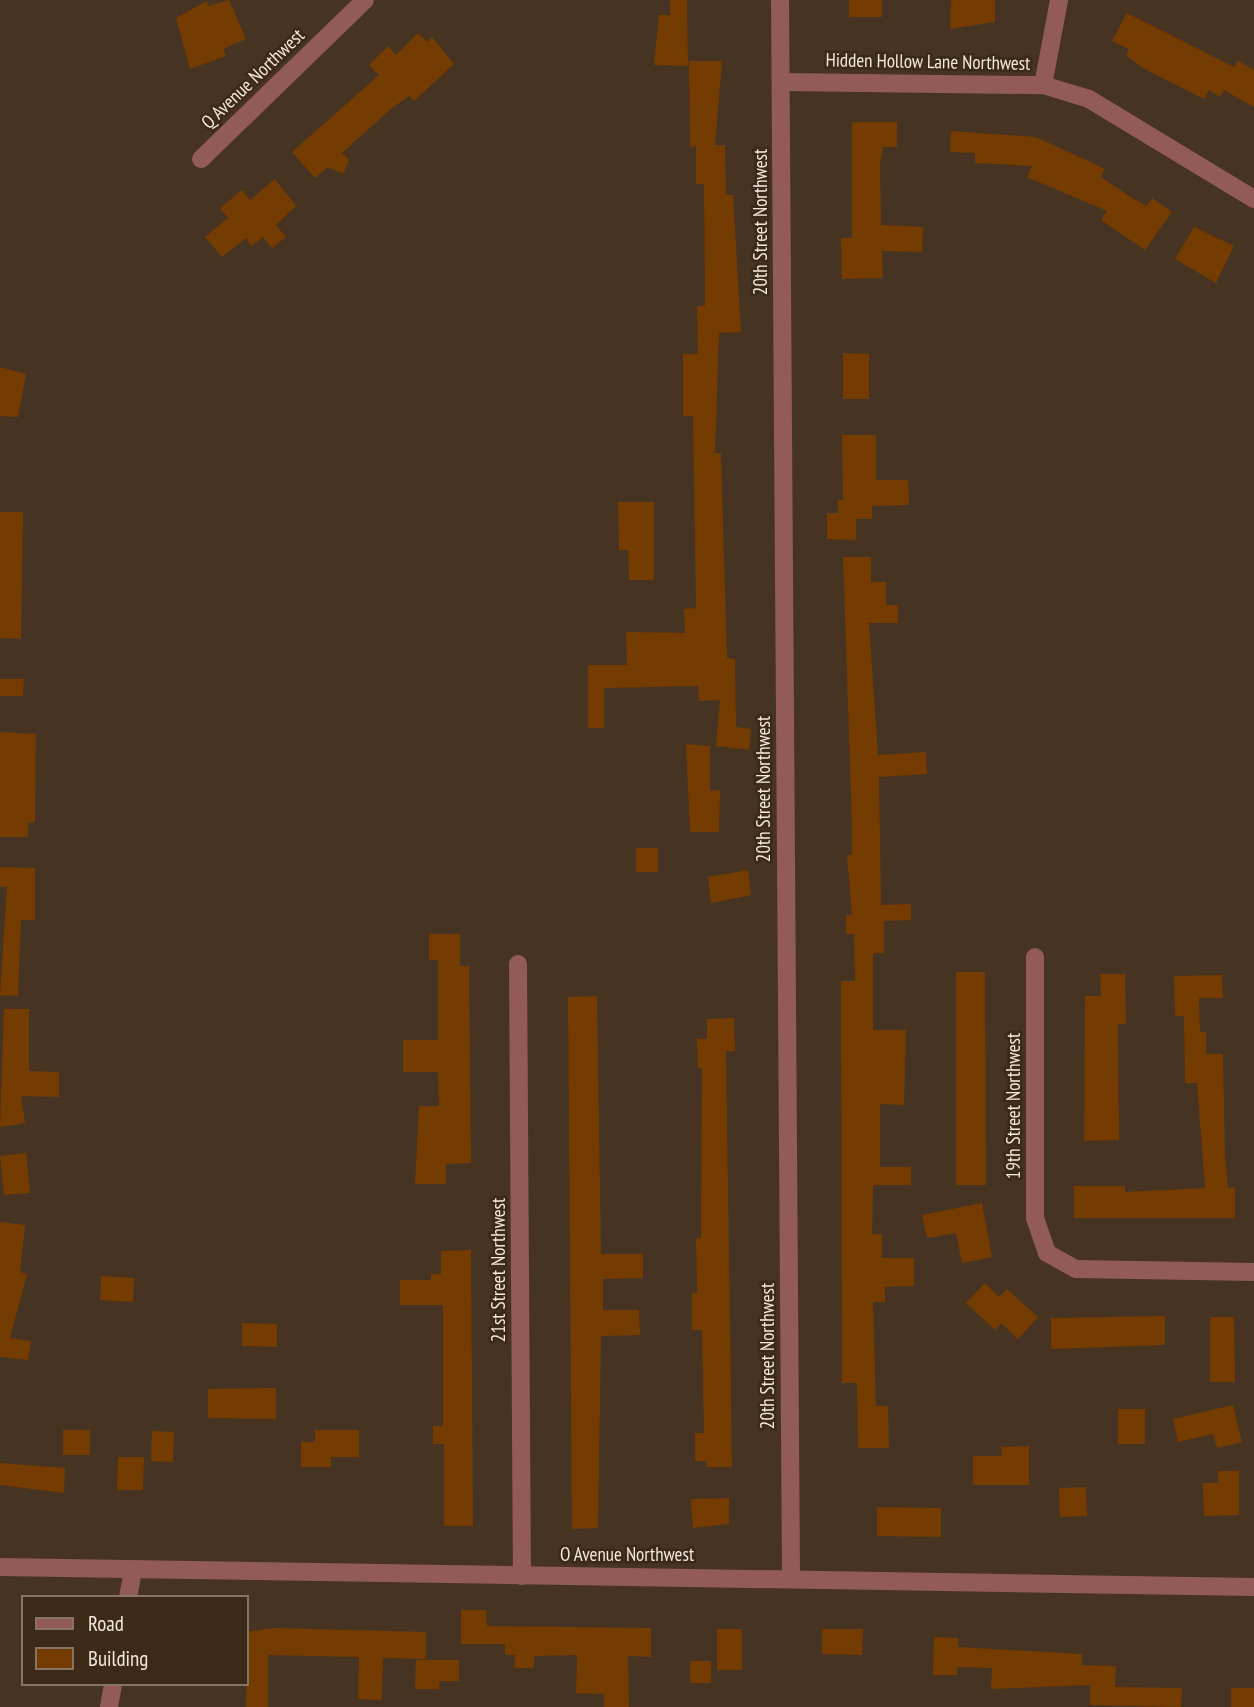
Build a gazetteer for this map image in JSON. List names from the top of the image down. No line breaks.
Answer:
{"streets":{"street":["Hidden Hollow Lane Northwest","Q Avenue Northwest","20th Street Northwest","19th Street Northwest","21st Street Northwest","O Avenue Northwest"]},"crossings":[["Hidden Hollow Lane Northwest","20th Street Northwest"],["20th Street Northwest","O Avenue Northwest"],["21st Street Northwest","O Avenue Northwest"]],"legend":["Road","Building"]}
